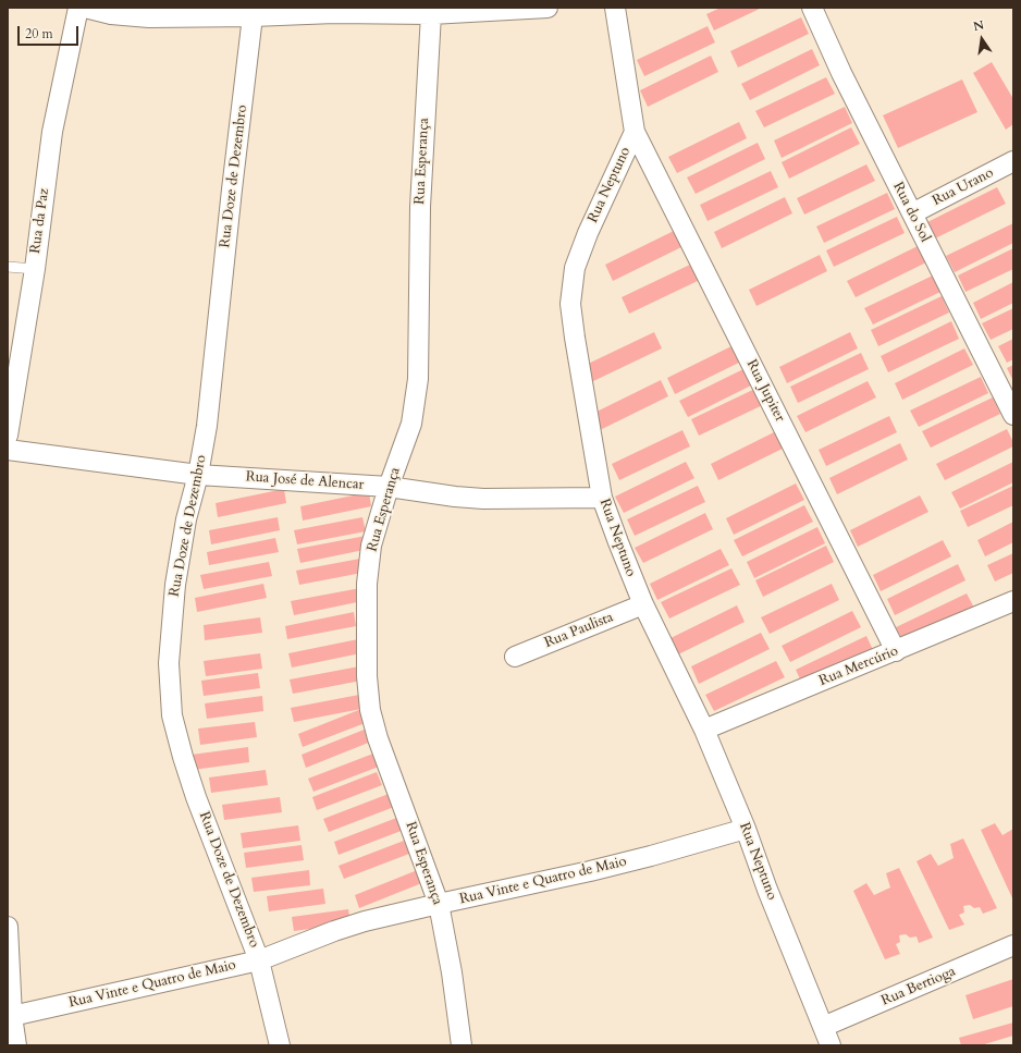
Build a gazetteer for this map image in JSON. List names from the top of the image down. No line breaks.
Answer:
{"streets":{"street":["Rua Esperança","Rua Doze de Dezembro","Rua Neptuno","Rua Urano","Rua do Sol","Rua da Paz","Rua Jupiter","Rua José de Alencar","Rua Paulista","Rua Mercúrio","Rua Vinte e Quatro de Maio","Rua Bertioga"]},"crossings":[["Rua Esperança","Rua José de Alencar"],["Rua Esperança","Rua Vinte e Quatro de Maio"],["Rua Doze de Dezembro","Rua José de Alencar"],["Rua Doze de Dezembro","Rua Vinte e Quatro de Maio"],["Rua Neptuno","Rua Jupiter"],["Rua Neptuno","Rua José de Alencar"],["Rua Neptuno","Rua Paulista"],["Rua Neptuno","Rua Mercúrio"],["Rua Neptuno","Rua Vinte e Quatro de Maio"],["Rua Neptuno","Rua Bertioga"],["Rua Urano","Rua do Sol"],["Rua Jupiter","Rua Mercúrio"]],"scale_bar":"20 m","north":"top"}
